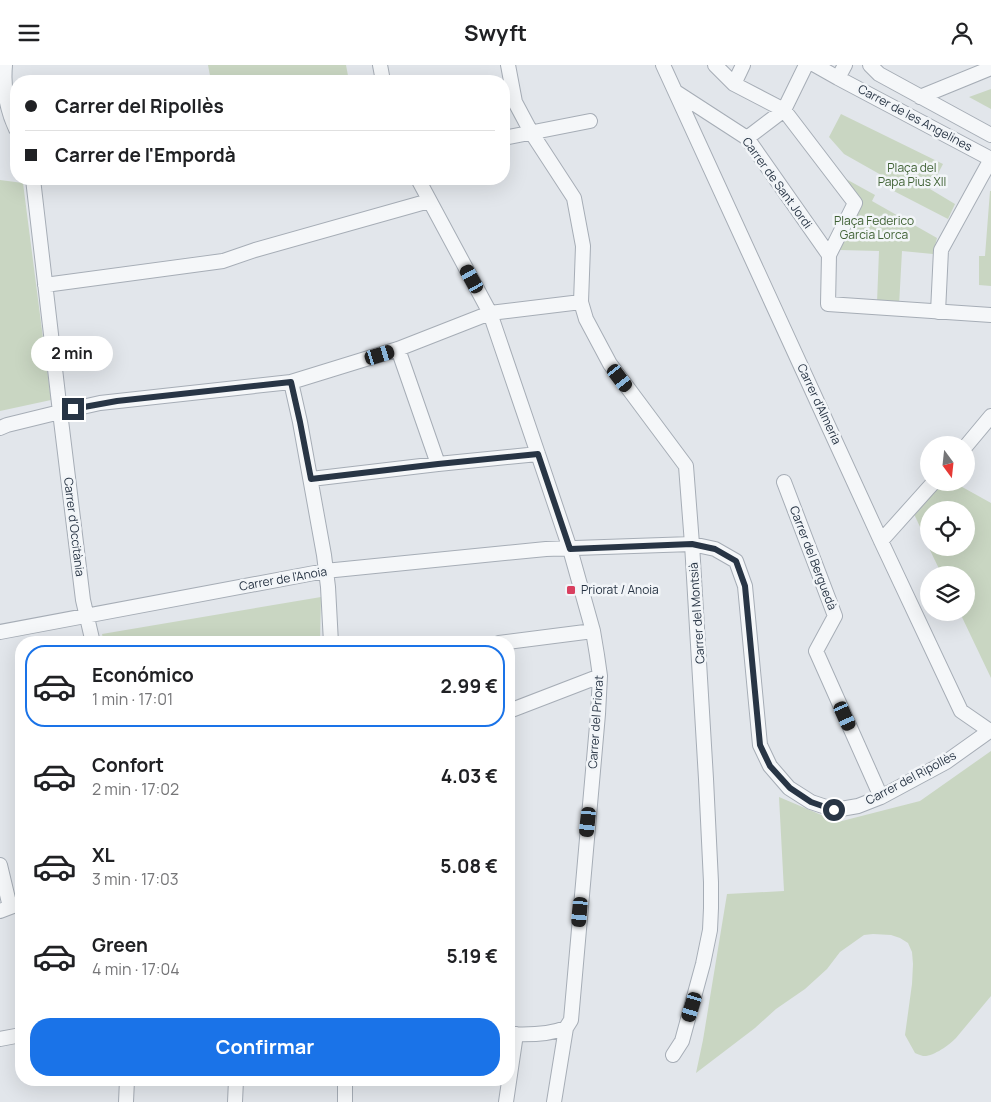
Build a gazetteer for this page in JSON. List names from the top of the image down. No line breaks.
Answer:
{"streets":{"street":["Carrer de les Angelines","Carrer de Sant Jordi","Carrer d'Almeria","Carrer d'Occitània","Carrer del Berguedà","Carrer de l'Anoia","Carrer del Montsià","Carrer del Priorat","Carrer del Ripollès"]},"crossings":[["Carrer de Sant Jordi","Carrer d'Almeria"],["Carrer d'Almeria","Carrer del Ripollès"],["Carrer d'Occitània","Carrer de l'Anoia"],["Carrer del Berguedà","Carrer del Ripollès"],["Carrer de l'Anoia","Carrer del Priorat"],["Carrer de l'Anoia","Carrer del Ripollès"],["Carrer del Montsià","Carrer del Ripollès"],["Carrer del Priorat","Carrer del Ripollès"]],"parks":["Plaça del Papa Pius XII","Plaça Federico Garcia Lorca"],"places":{"transit":["Priorat / Anoia"]},"north":"bottom","page":{"header":"Swyft","banner":["Carrer del Ripollès","Carrer de l'Empordà"],"bubble":"2 min","list":[{"name":"Económico","note":"1 min · 17:01","value":"2.99 €"},{"name":"Confort","note":"2 min · 17:02","value":"4.03 €"},{"name":"XL","note":"3 min · 17:03","value":"5.08 €"},{"name":"Green","note":"4 min · 17:04","value":"5.19 €"}],"buttons":"Confirmar"}}
